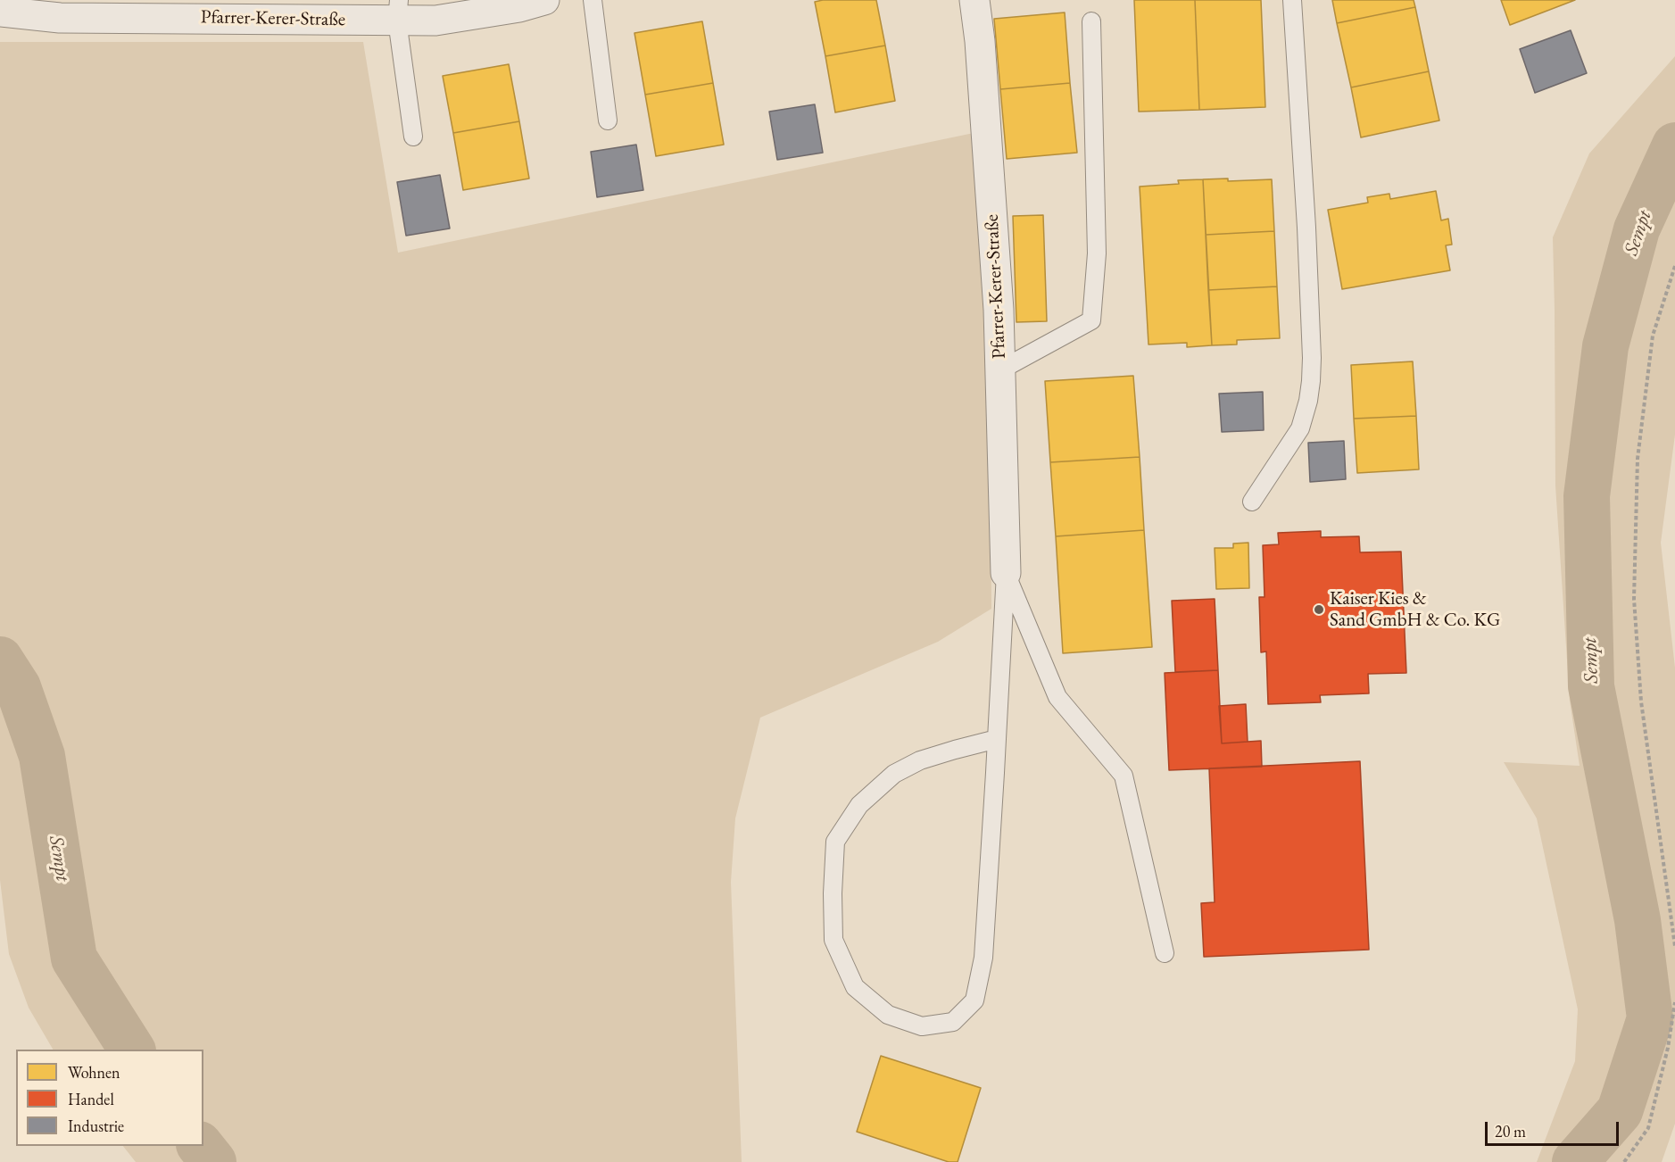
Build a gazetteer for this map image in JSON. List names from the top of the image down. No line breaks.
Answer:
{"streets":{"street":["Pfarrer-Kerer-Straße"]},"water":["Sempt"],"places":["Kaiser Kies & Sand GmbH & Co. KG"],"legend":["Wohnen","Handel","Industrie"],"scale_bar":"20 m"}
